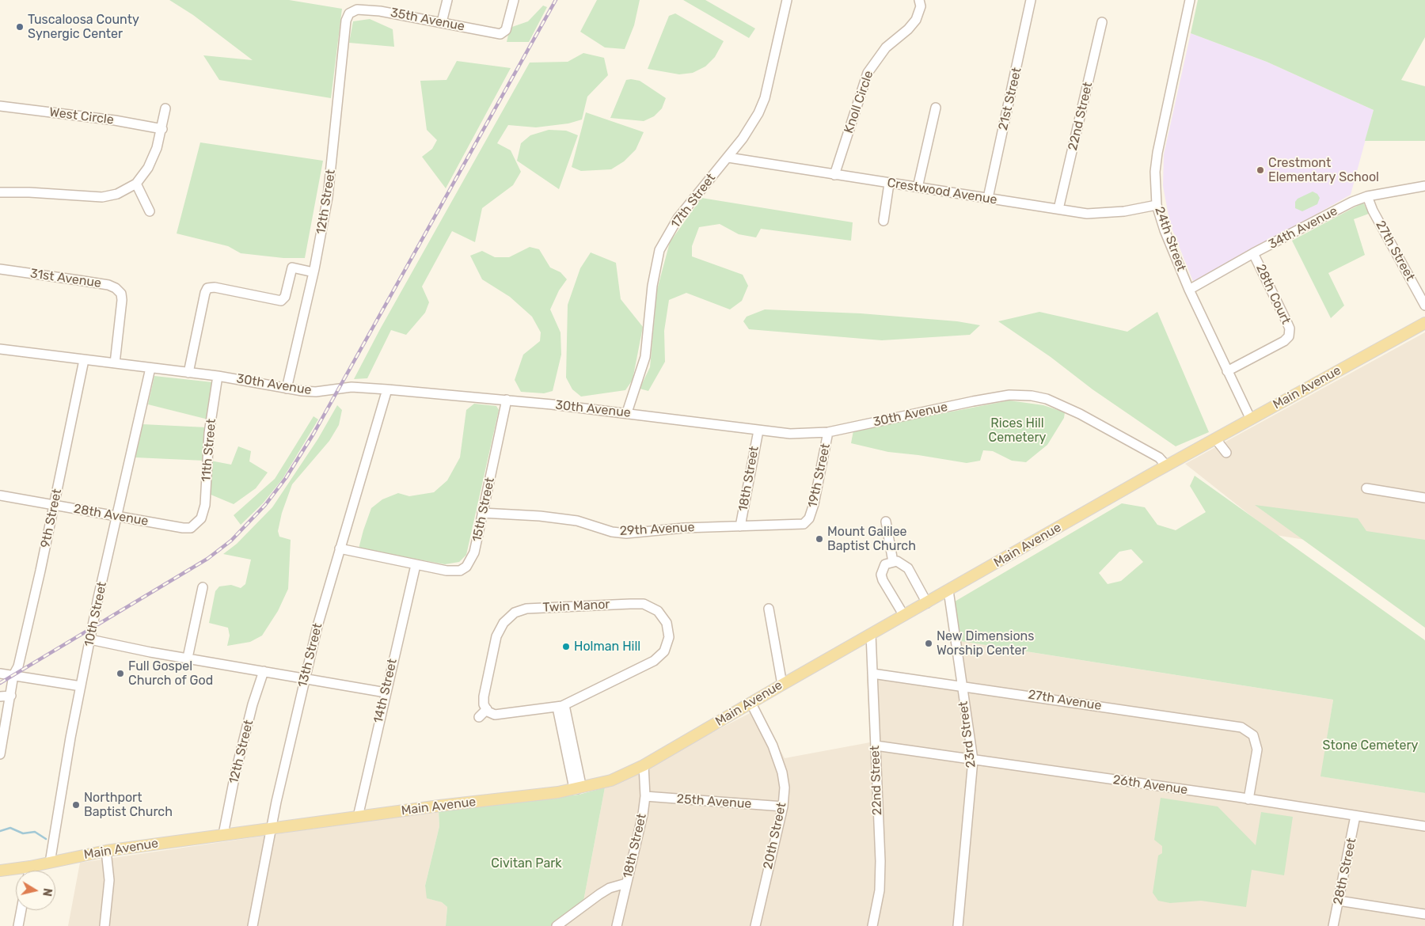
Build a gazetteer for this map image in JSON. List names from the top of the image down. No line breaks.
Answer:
{"streets":{"main road":["Main Avenue"],"street":["35th Avenue","21st Street","Knoll Circle","West Circle","22nd Street","Crestwood Avenue","17th Street","12th Street","34th Avenue","24th Street","27th Street","31st Avenue","28th Court","30th Avenue","11th Street","19th Street","18th Street","15th Street","28th Avenue","9th Street","29th Avenue","Twin Manor","10th Street","13th Street","14th Street","27th Avenue","23rd Street","26th Avenue","25th Avenue","20th Street","28th Street"]},"crossings":[["35th Avenue","12th Street"],["21st Street","Crestwood Avenue"],["Knoll Circle","Crestwood Avenue"],["22nd Street","Crestwood Avenue"],["22nd Street","Main Avenue"],["22nd Street","27th Avenue"],["22nd Street","26th Avenue"],["Crestwood Avenue","17th Street"],["Crestwood Avenue","24th Street"],["17th Street","30th Avenue"],["12th Street","30th Avenue"],["12th Street","Main Avenue"],["34th Avenue","24th Street"],["34th Avenue","27th Street"],["34th Avenue","28th Court"],["24th Street","28th Court"],["24th Street","Main Avenue"],["31st Avenue","30th Avenue"],["30th Avenue","Main Avenue"],["30th Avenue","11th Street"],["30th Avenue","19th Street"],["30th Avenue","18th Street"],["30th Avenue","15th Street"],["30th Avenue","9th Street"],["30th Avenue","10th Street"],["30th Avenue","13th Street"],["Main Avenue","18th Street"],["Main Avenue","10th Street"],["Main Avenue","13th Street"],["Main Avenue","14th Street"],["Main Avenue","23rd Street"],["Main Avenue","20th Street"],["11th Street","28th Avenue"],["19th Street","29th Avenue"],["18th Street","29th Avenue"],["18th Street","25th Avenue"],["15th Street","29th Avenue"],["15th Street","14th Street"],["28th Avenue","9th Street"],["28th Avenue","10th Street"],["27th Avenue","23rd Street"],["27th Avenue","26th Avenue"],["23rd Street","26th Avenue"],["26th Avenue","28th Street"],["25th Avenue","20th Street"]],"parks":["Rices Hill Cemetery","Stone Cemetery","Civitan Park"],"places":["Tuscaloosa County Synergic Center","Crestmont Elementary School","Mount Galilee Baptist Church","New Dimensions Worship Center","Holman Hill","Full Gospel Church of God","Northport Baptist Church"],"north":"right"}
